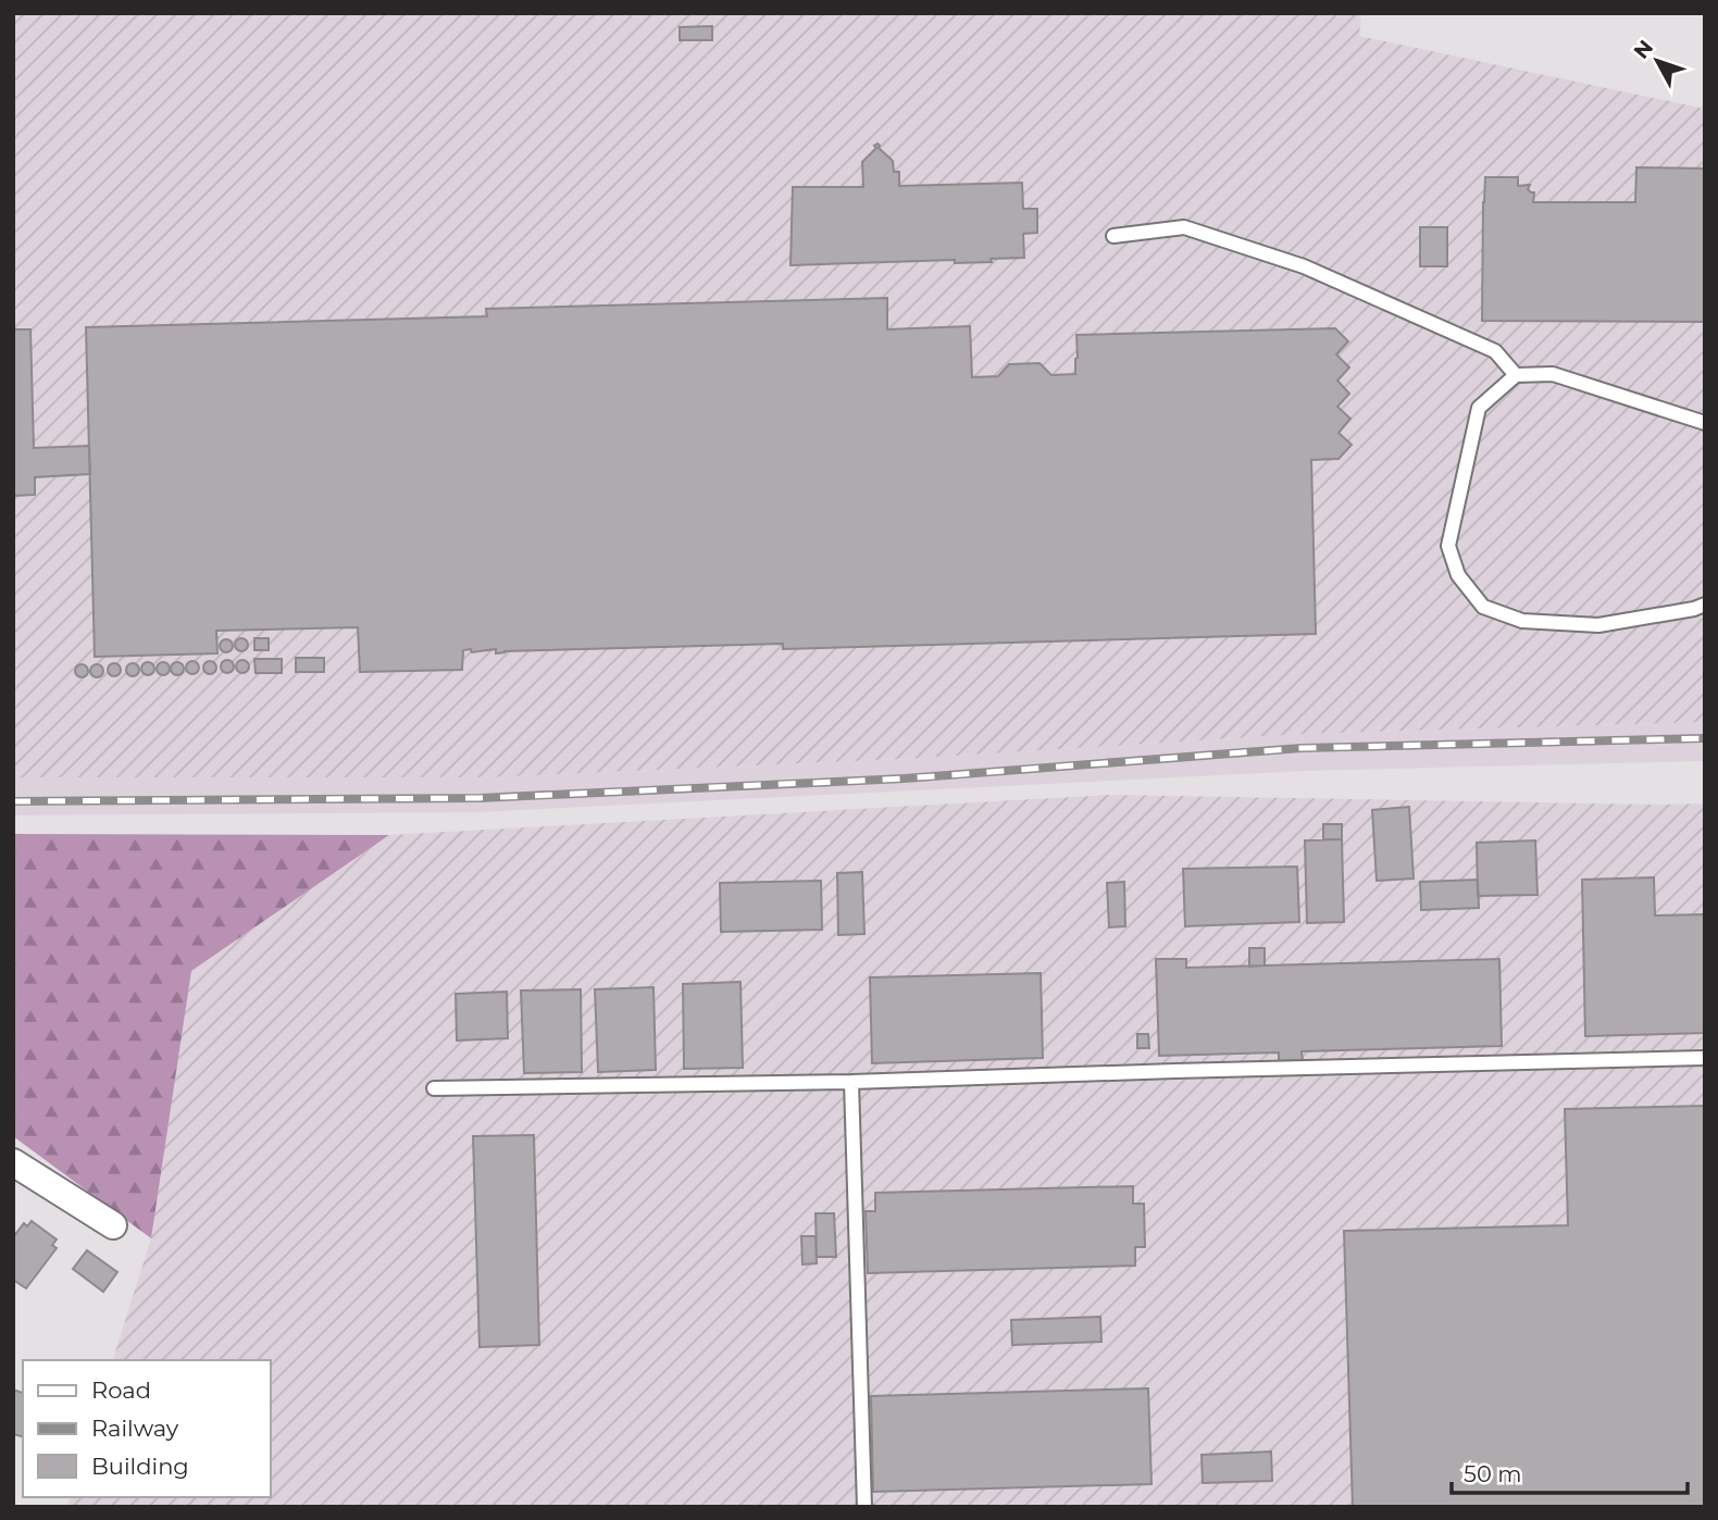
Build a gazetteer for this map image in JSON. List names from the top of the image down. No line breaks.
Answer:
{"legend":["Road","Railway","Building"],"scale_bar":"50 m","north":"top left"}
